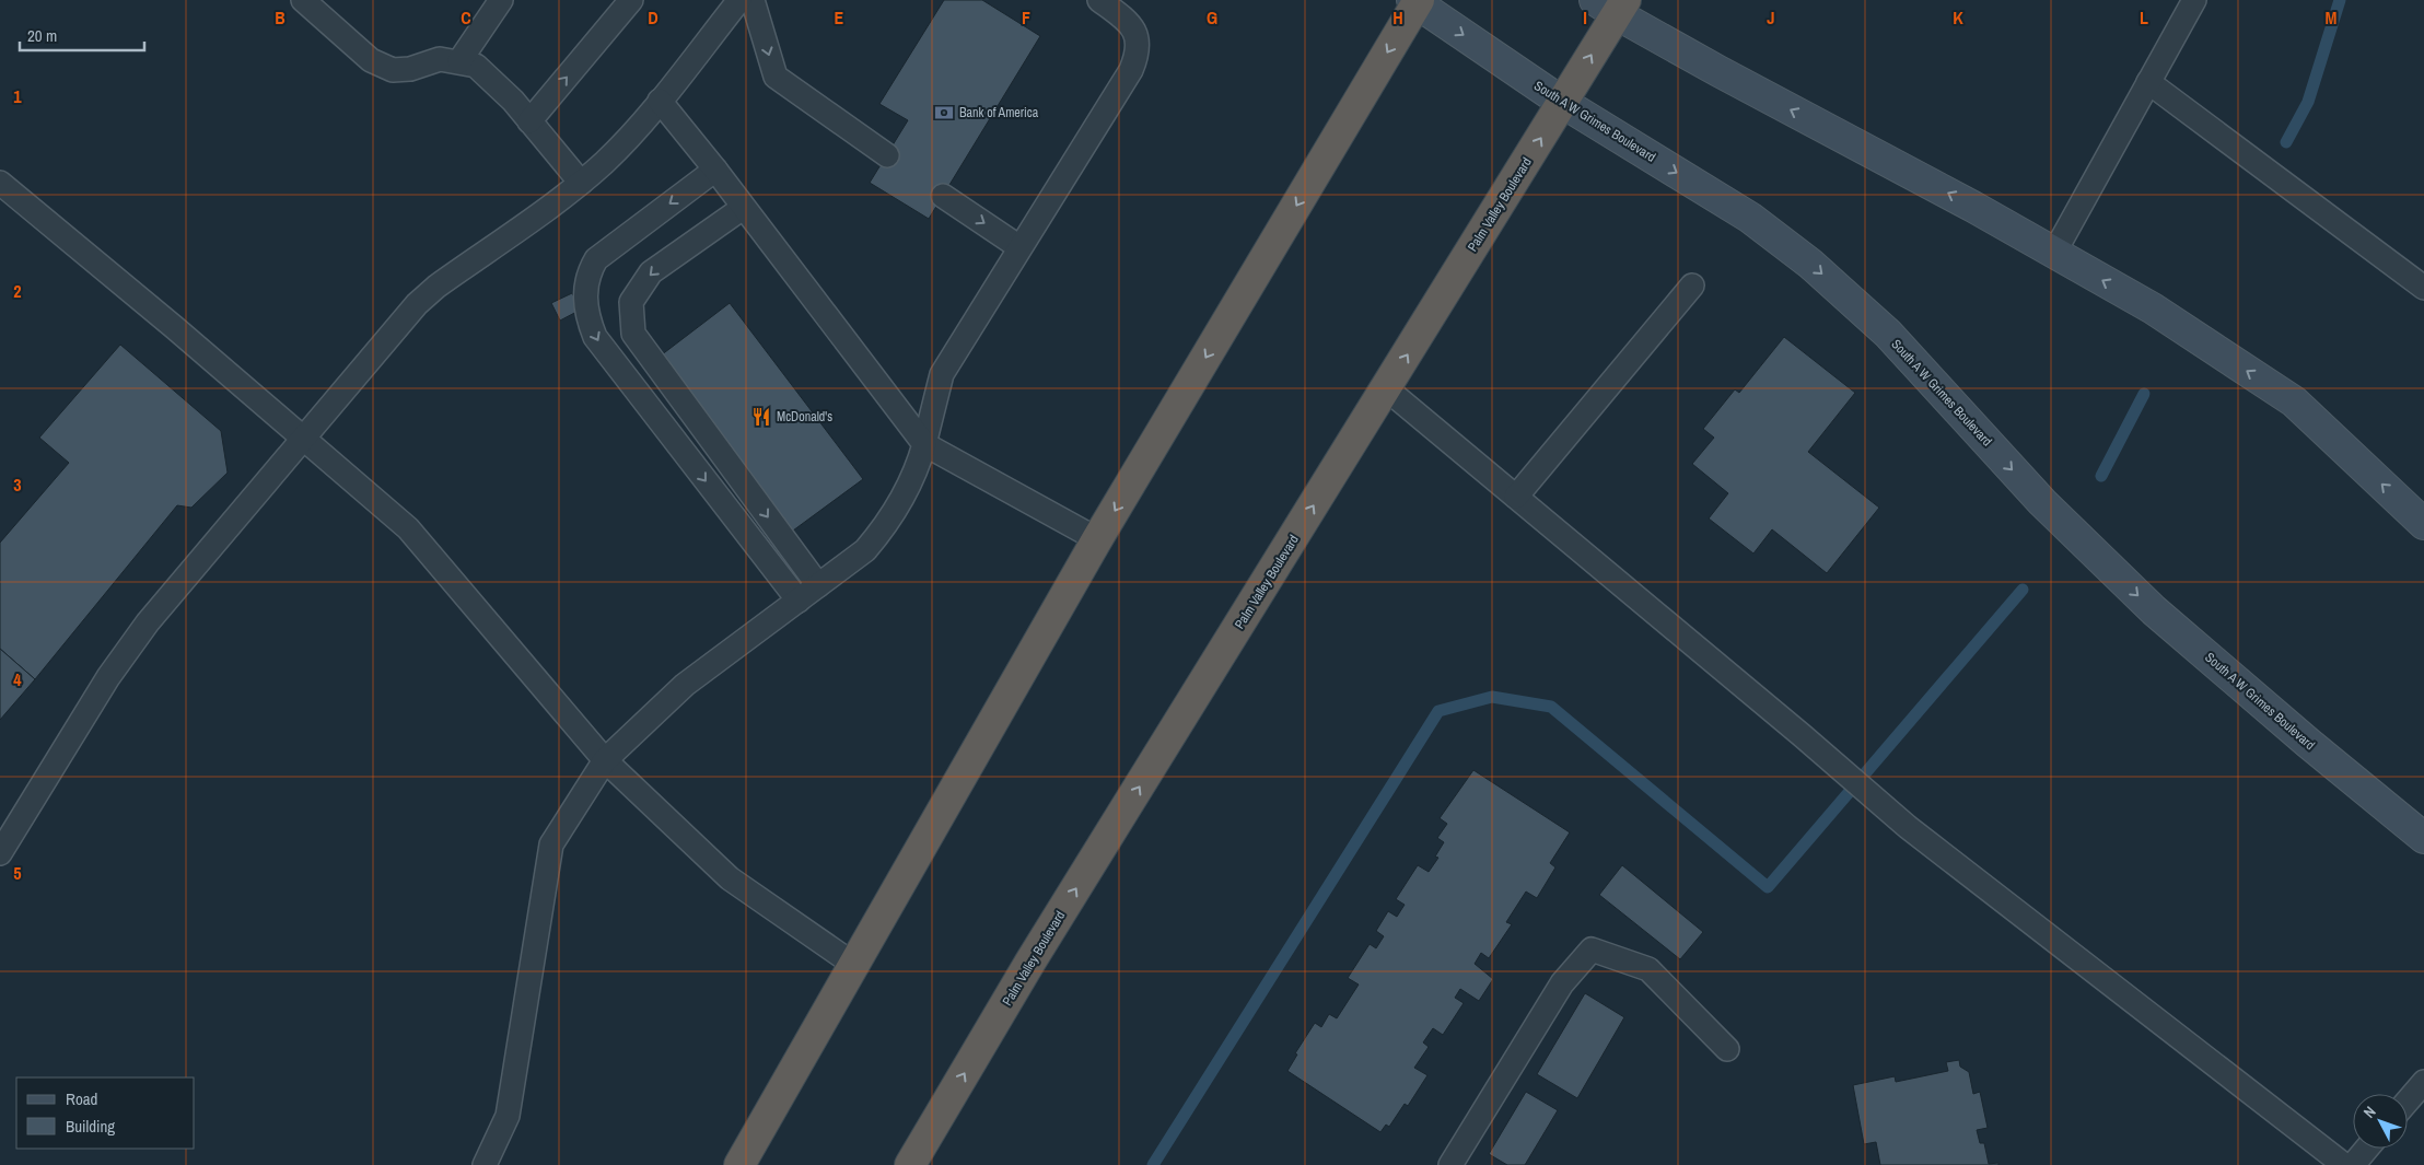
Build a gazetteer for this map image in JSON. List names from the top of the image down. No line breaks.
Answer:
{"streets":{"highway":["Palm Valley Boulevard"],"main road":["South A W Grimes Boulevard"]},"crossings":[["South A W Grimes Boulevard","Palm Valley Boulevard"]],"places":{"bank":["Bank of America"],"restaurant":["McDonald's"]},"legend":["Road","Building"],"scale_bar":"20 m","north":"top left","grid":{"columns":["B","C","D","E","F","G","H","I","J","K","L","M"],"rows":["1","2","3","4","5"]}}
